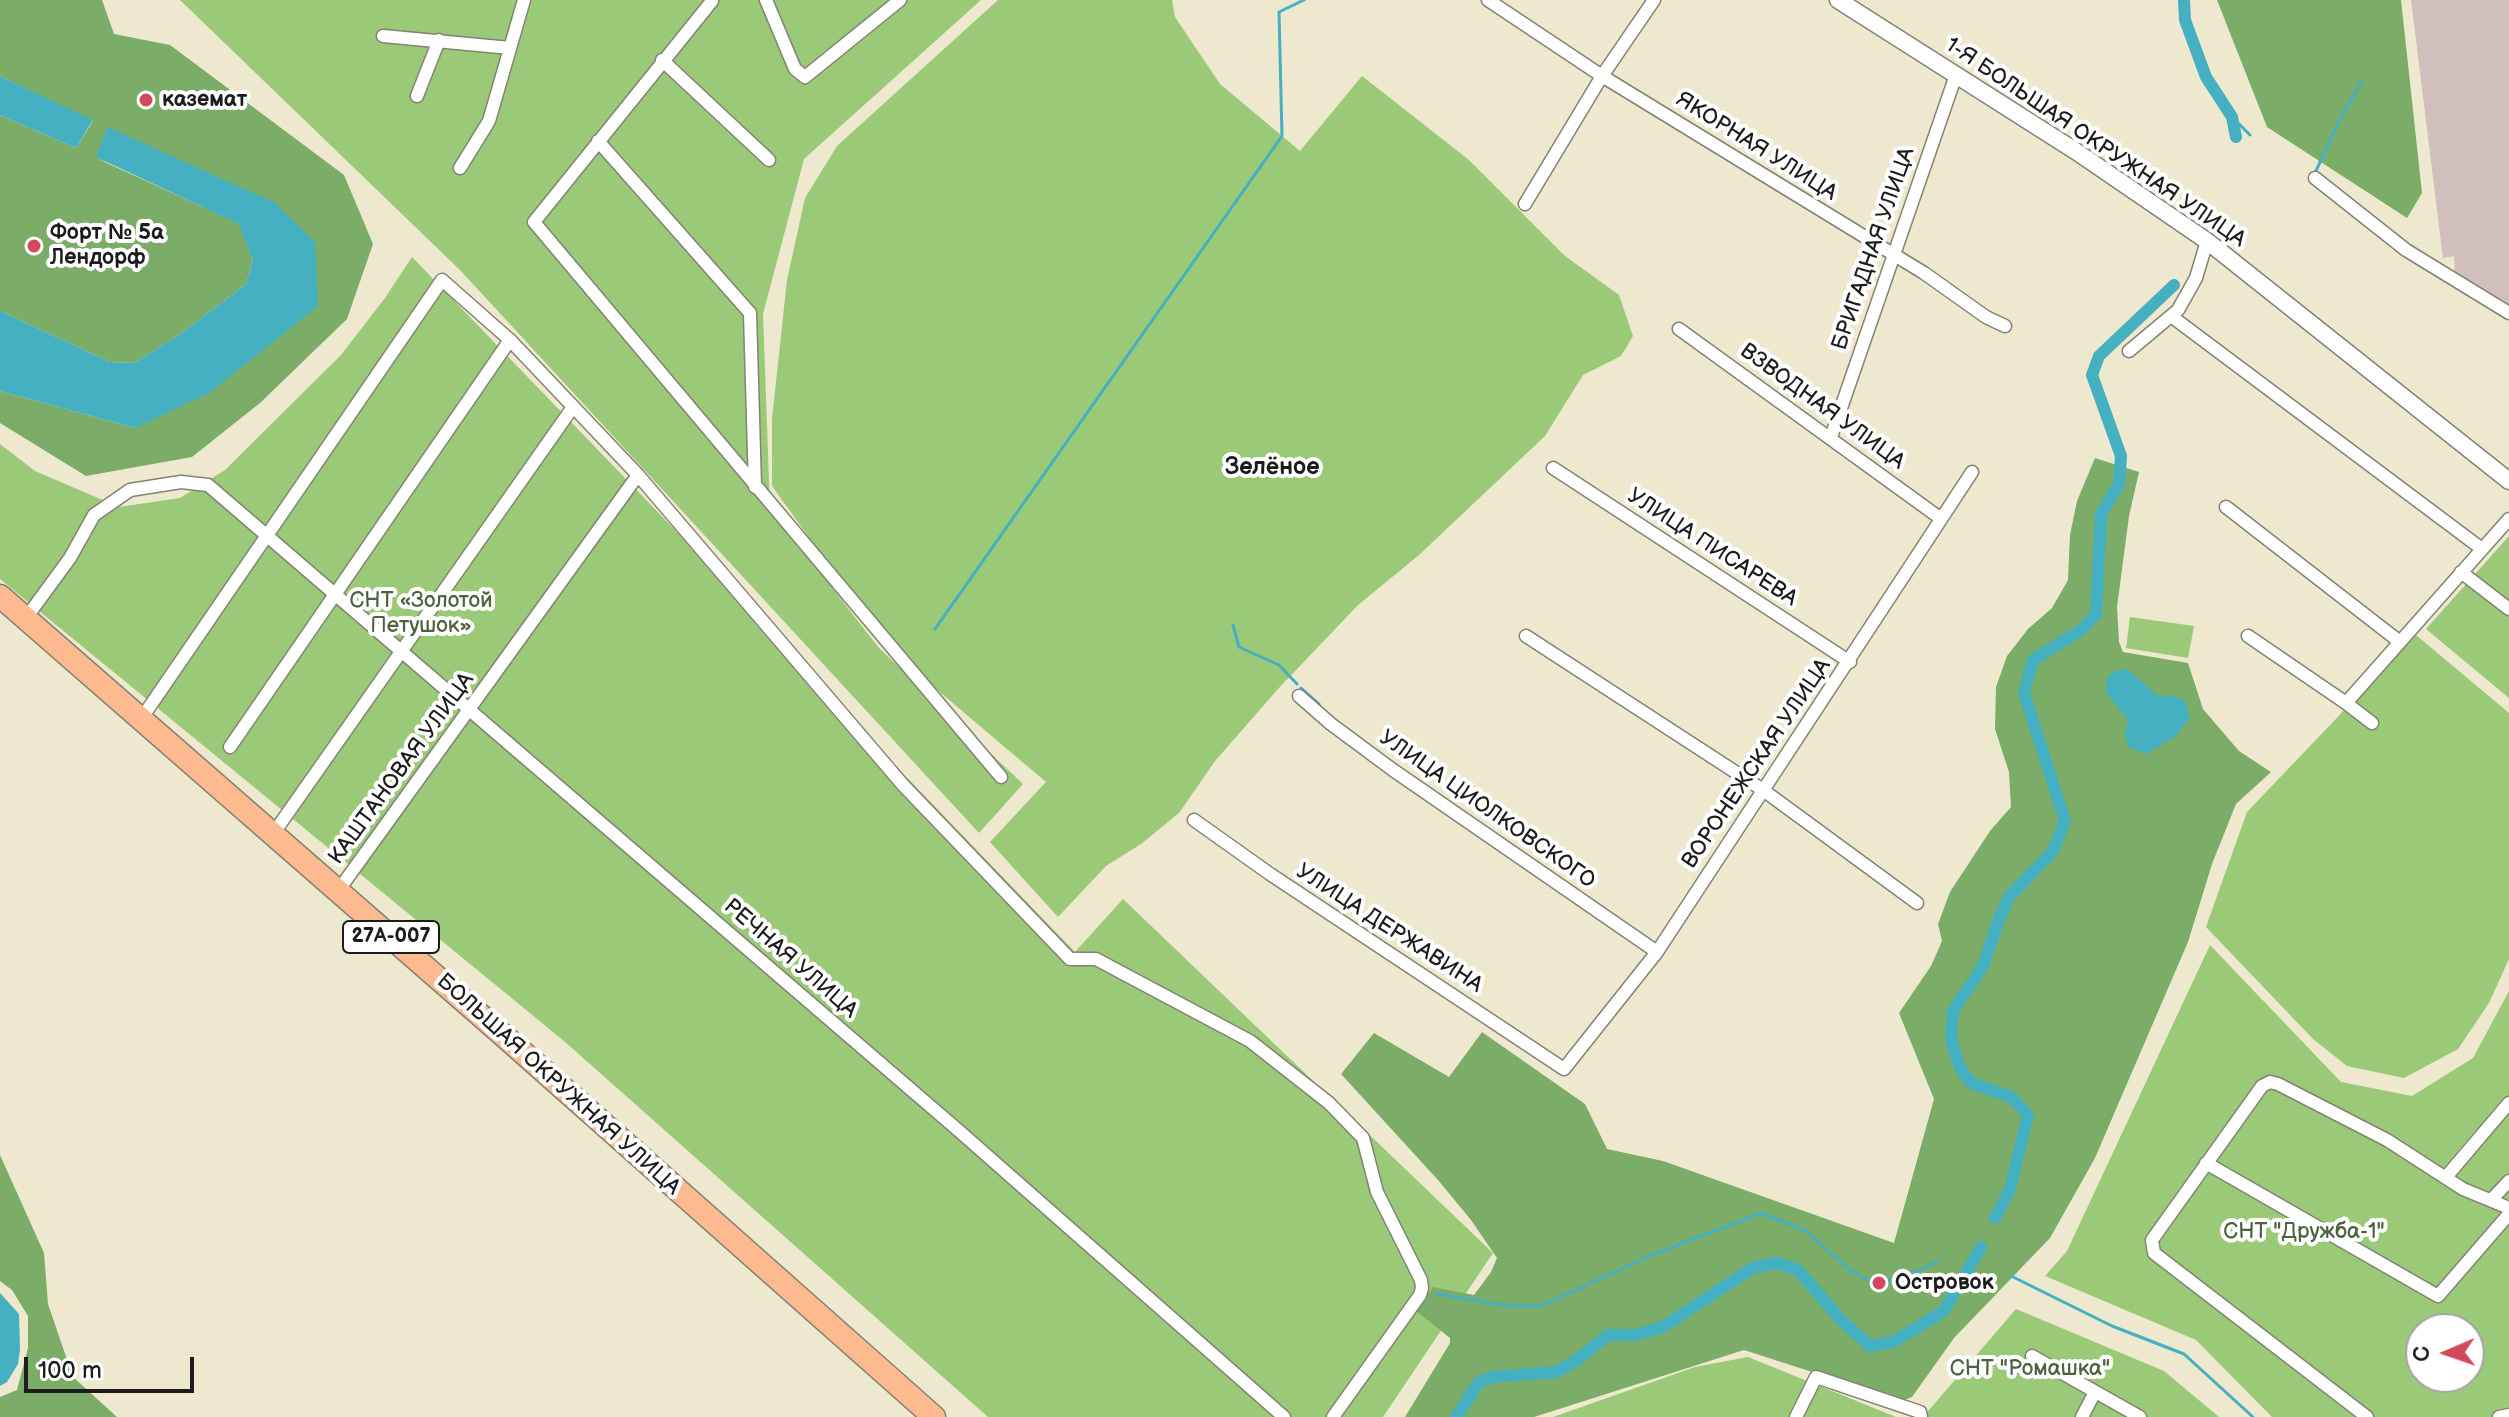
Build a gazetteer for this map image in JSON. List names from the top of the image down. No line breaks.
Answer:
{"streets":{"highway":["27А-007","БОЛЬШАЯ ОКРУЖНАЯ УЛИЦА"],"street":["1-Я БОЛЬШАЯ ОКРУЖНАЯ УЛИЦА","ЯКОРНАЯ УЛИЦА","БРИГАДНАЯ УЛИЦА","ВЗВОДНАЯ УЛИЦА","УЛИЦА ПИСАРЕВА","ВОРОНЕЖСКАЯ УЛИЦА","КАШТАНОВАЯ УЛИЦА","УЛИЦА ЦИОЛКОВСКОГО","УЛИЦА ДЕРЖАВИНА","РЕЧНАЯ УЛИЦА"]},"crossings":[["1-Я БОЛЬШАЯ ОКРУЖНАЯ УЛИЦА","БРИГАДНАЯ УЛИЦА"],["ЯКОРНАЯ УЛИЦА","БРИГАДНАЯ УЛИЦА"],["БРИГАДНАЯ УЛИЦА","ВЗВОДНАЯ УЛИЦА"],["ВЗВОДНАЯ УЛИЦА","ВОРОНЕЖСКАЯ УЛИЦА"],["УЛИЦА ПИСАРЕВА","ВОРОНЕЖСКАЯ УЛИЦА"],["ВОРОНЕЖСКАЯ УЛИЦА","УЛИЦА ЦИОЛКОВСКОГО"],["ВОРОНЕЖСКАЯ УЛИЦА","УЛИЦА ДЕРЖАВИНА"],["КАШТАНОВАЯ УЛИЦА","РЕЧНАЯ УЛИЦА"],["КАШТАНОВАЯ УЛИЦА","БОЛЬШАЯ ОКРУЖНАЯ УЛИЦА"],["РЕЧНАЯ УЛИЦА","БОЛЬШАЯ ОКРУЖНАЯ УЛИЦА"]],"districts":["Зелёное"],"parks":["СНТ «Золотой Петушок»","СНТ \"Дружба-1\"","СНТ \"Ромашка\""],"places":["каземат","Форт № 5а Лендорф","Островок"],"scale_bar":"100 m","north":"left"}
